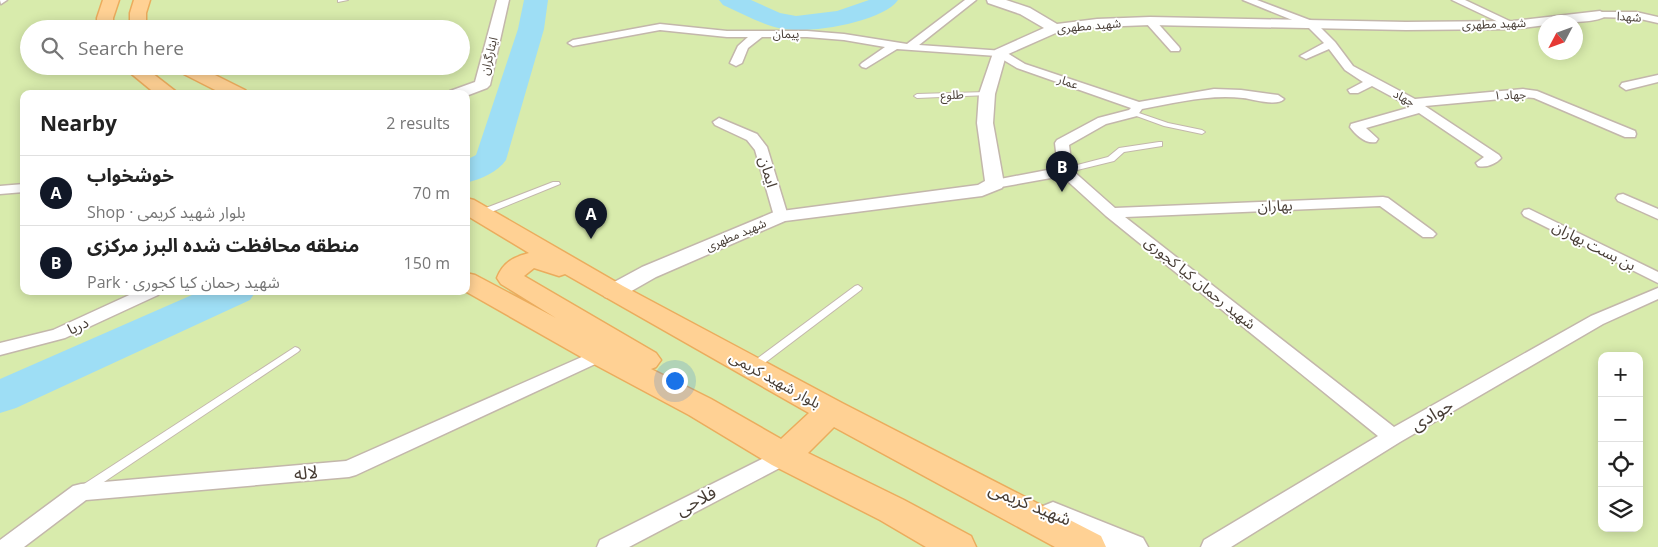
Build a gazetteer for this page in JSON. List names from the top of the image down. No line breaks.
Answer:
{"streets":{"main road":["بلوار شهید کریمی"],"street":["شهدا","شهید مطهری","پیمان","ایثارگران","عمار","جهاد ۱","جهاد","ایمان","بهاران","بن بست بهاران","شهید رحمان کیا کجوری","دریا","جوادی","لاله","فلاحی","شهید کریمی"],"lane":["طلوع"]},"crossings":[["شهدا","شهید مطهری"],["شهید مطهری","پیمان"],["شهید مطهری","عمار"],["شهید مطهری","جهاد"],["شهید مطهری","ایمان"],["شهید مطهری","بلوار شهید کریمی"],["پیمان","عمار"],["جهاد ۱","جهاد"],["بهاران","شهید رحمان کیا کجوری"],["شهید رحمان کیا کجوری","جوادی"],["بلوار شهید کریمی","شهید کریمی"]],"north":"bottom left","page":{"search":"Search here","heading":["Nearby","2 results"],"pins":["B","A"],"list":[{"mark":"A","name":"خوشخواب","note":"Shop · بلوار شهید کریمی","value":"70 m"},{"mark":"B","name":"منطقه محافظت شده البرز مرکزی","note":"Park · شهید رحمان کیا کجوری","value":"150 m"}],"map_buttons":["+","−"]}}
